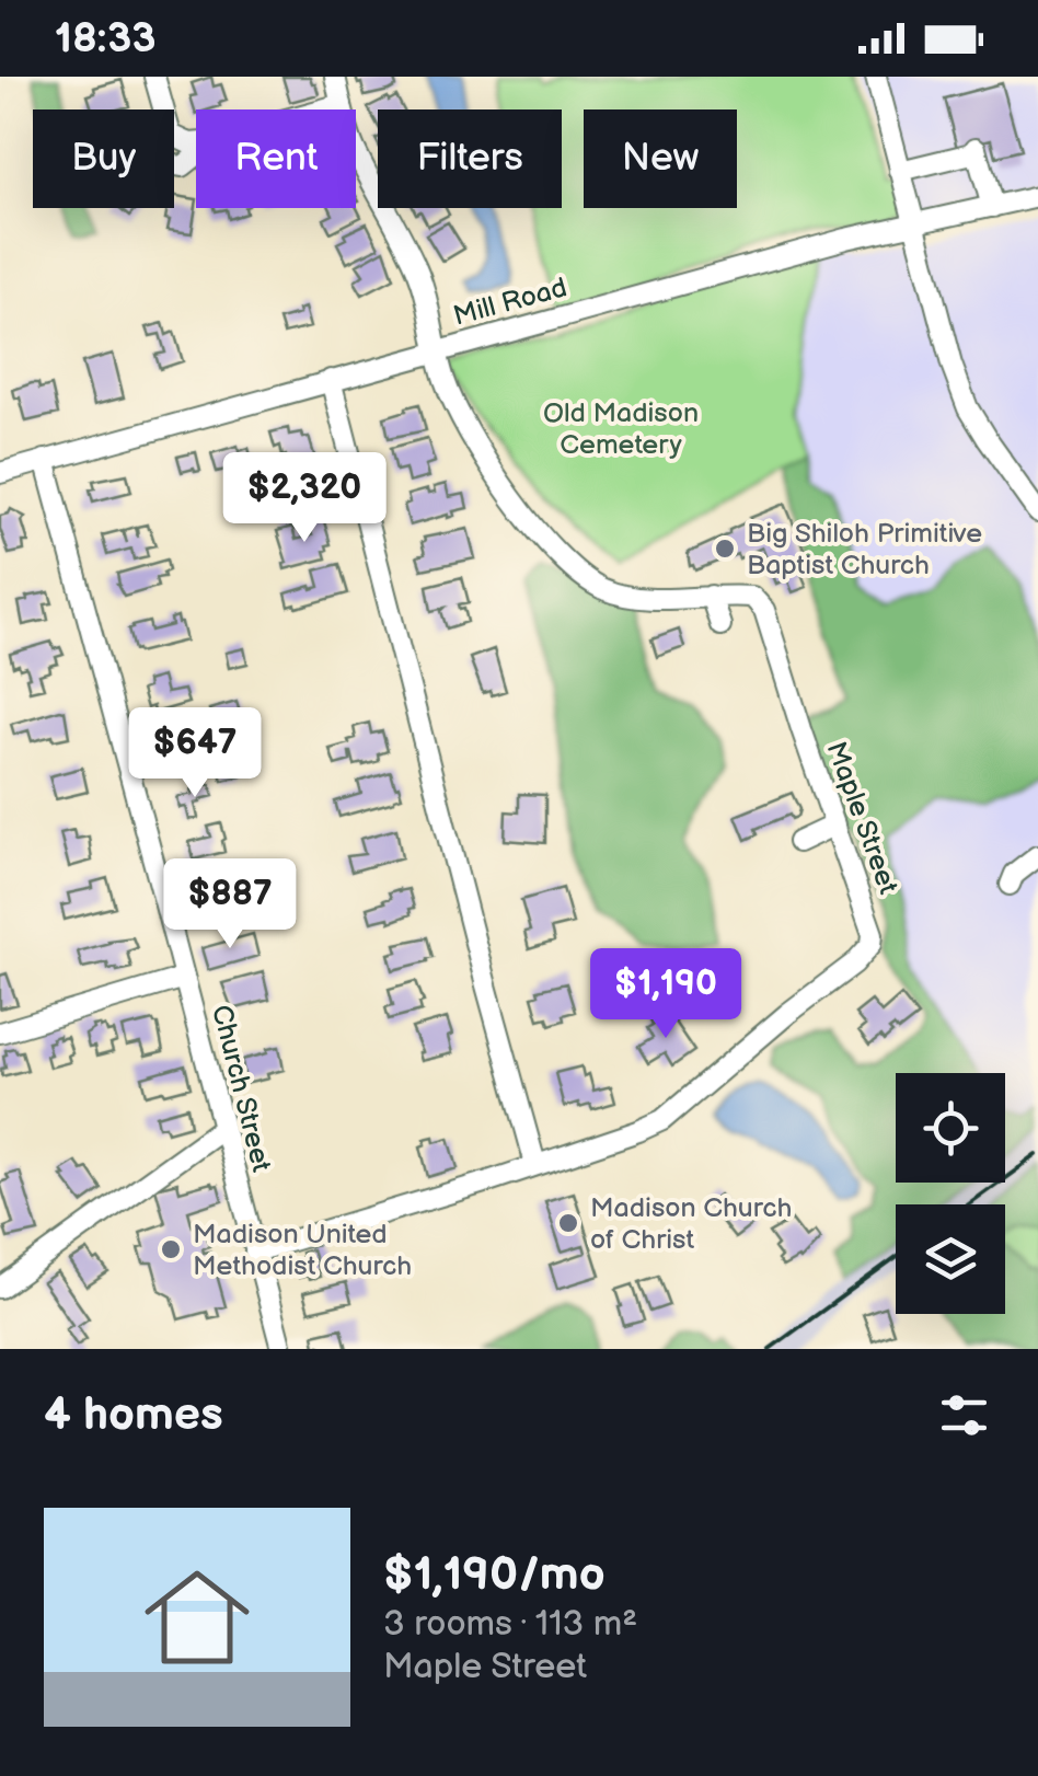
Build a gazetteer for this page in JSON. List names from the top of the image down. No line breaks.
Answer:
{"streets":{"street":["Mill Road","Maple Street","Church Street"]},"crossings":[["Mill Road","Maple Street"],["Mill Road","Church Street"],["Maple Street","Church Street"]],"parks":["Old Madison Cemetery"],"places":["Big Shiloh Primitive Baptist Church","Madison Church of Christ","Madison United Methodist Church"],"page":{"status":"18:33","chip":["Buy","Rent","Filters","New"],"price":["$2,320","$647","$887","$1,190"],"heading":"4 homes","list":[{"name":"$1,190/mo","note":"3 rooms · 113 m² · Maple Street"}]}}
